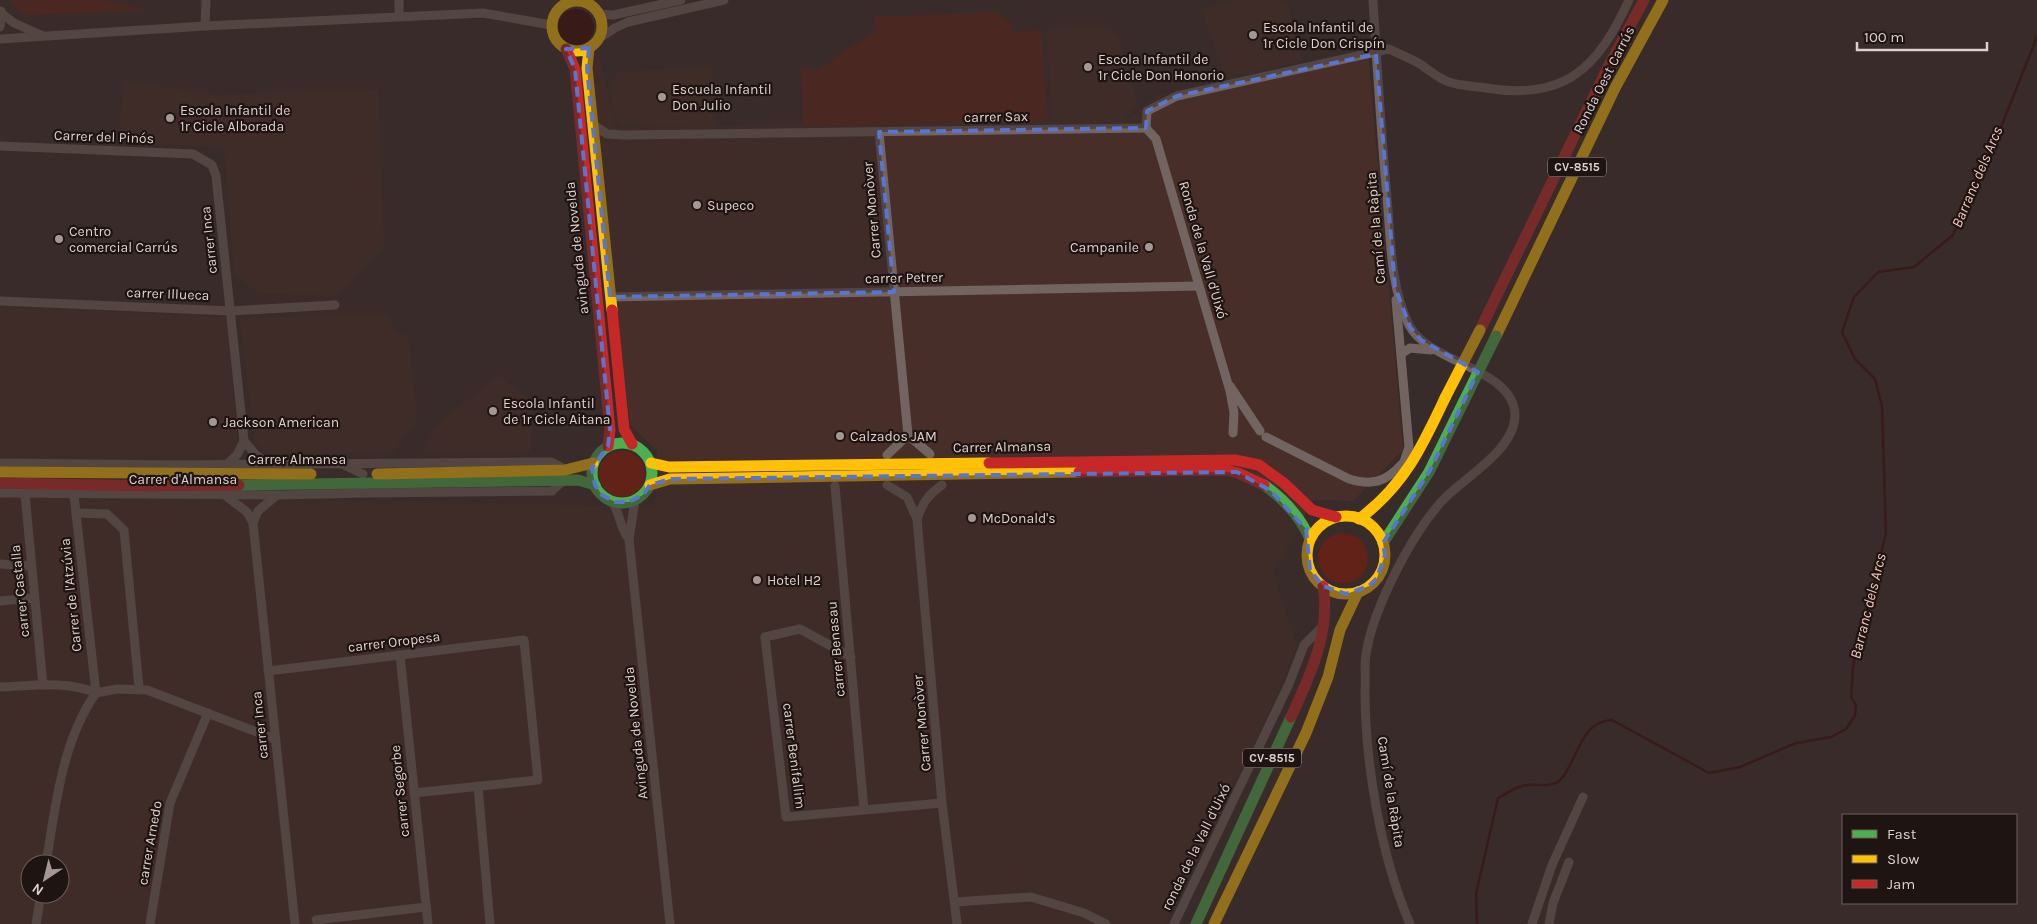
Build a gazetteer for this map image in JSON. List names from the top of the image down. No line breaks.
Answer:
{"streets":{"main road":["Ronda Oest Carrús","CV-8515","avinguda de Novelda","Carrer Almansa","Carrer d'Almansa"],"street":["carrer Sax","Carrer del Pinós","Carrer Monòver","Camí de la Ràpita","carrer Inca","Ronda de la Vall d'Uixó","carrer Petrer","carrer Illueca","carrer Castalla","Carrer de l'Atzúvia","carrer Oropesa","carrer Benasau","Avinguda de Novelda","carrer Benifallim","carrer Segorbe","carrer Arnedo","ronda de la Vall d'Uixó"]},"crossings":[["Ronda Oest Carrús","CV-8515"],["Ronda Oest Carrús","Carrer Almansa"],["carrer Sax","Carrer Monòver"],["carrer Sax","avinguda de Novelda"],["carrer Sax","Ronda de la Vall d'Uixó"],["Carrer del Pinós","carrer Inca"],["CV-8515","Carrer Almansa"],["CV-8515","ronda de la Vall d'Uixó"],["Carrer Monòver","carrer Petrer"],["Carrer Monòver","carrer Benifallim"],["carrer Inca","carrer Illueca"],["carrer Inca","carrer Oropesa"],["avinguda de Novelda","carrer Petrer"],["avinguda de Novelda","Carrer Almansa"],["avinguda de Novelda","Carrer d'Almansa"],["avinguda de Novelda","Avinguda de Novelda"],["Ronda de la Vall d'Uixó","carrer Petrer"],["Carrer Almansa","Carrer d'Almansa"],["Carrer Almansa","Avinguda de Novelda"],["Carrer d'Almansa","carrer Castalla"],["Carrer d'Almansa","Carrer de l'Atzúvia"],["Carrer d'Almansa","Avinguda de Novelda"],["carrer Oropesa","carrer Segorbe"],["carrer Benasau","carrer Benifallim"]],"water":["Barranc dels Arcs"],"places":["Escola Infantil de 1r Cicle Don Crispín","Escola Infantil de 1r Cicle Don Honorio","Escuela Infantil Don Julio","Escola Infantil de 1r Cicle Alborada","Supeco","Centro comercial Carrús","Campanile","Escola Infantil de 1r Cicle Aitana","Jackson American","Calzados JAM","McDonald's","Hotel H2"],"legend":["Fast","Slow","Jam"],"scale_bar":"100 m","north":"bottom left"}
